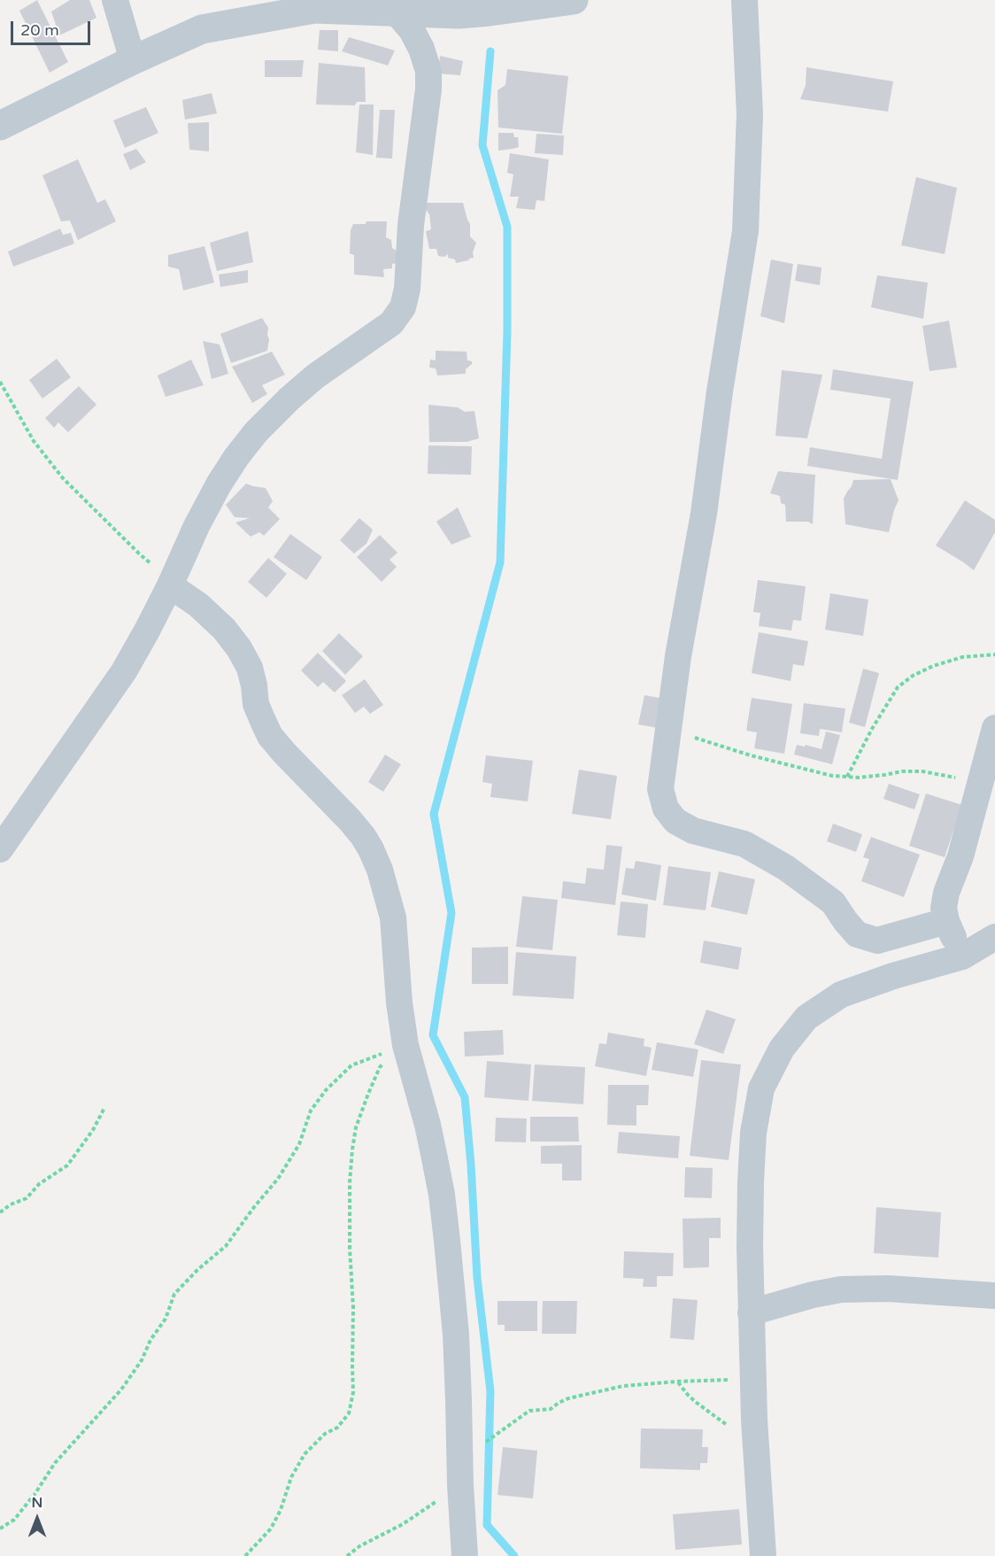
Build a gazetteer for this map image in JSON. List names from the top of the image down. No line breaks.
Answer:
{"scale_bar":"20 m","north":"top"}
